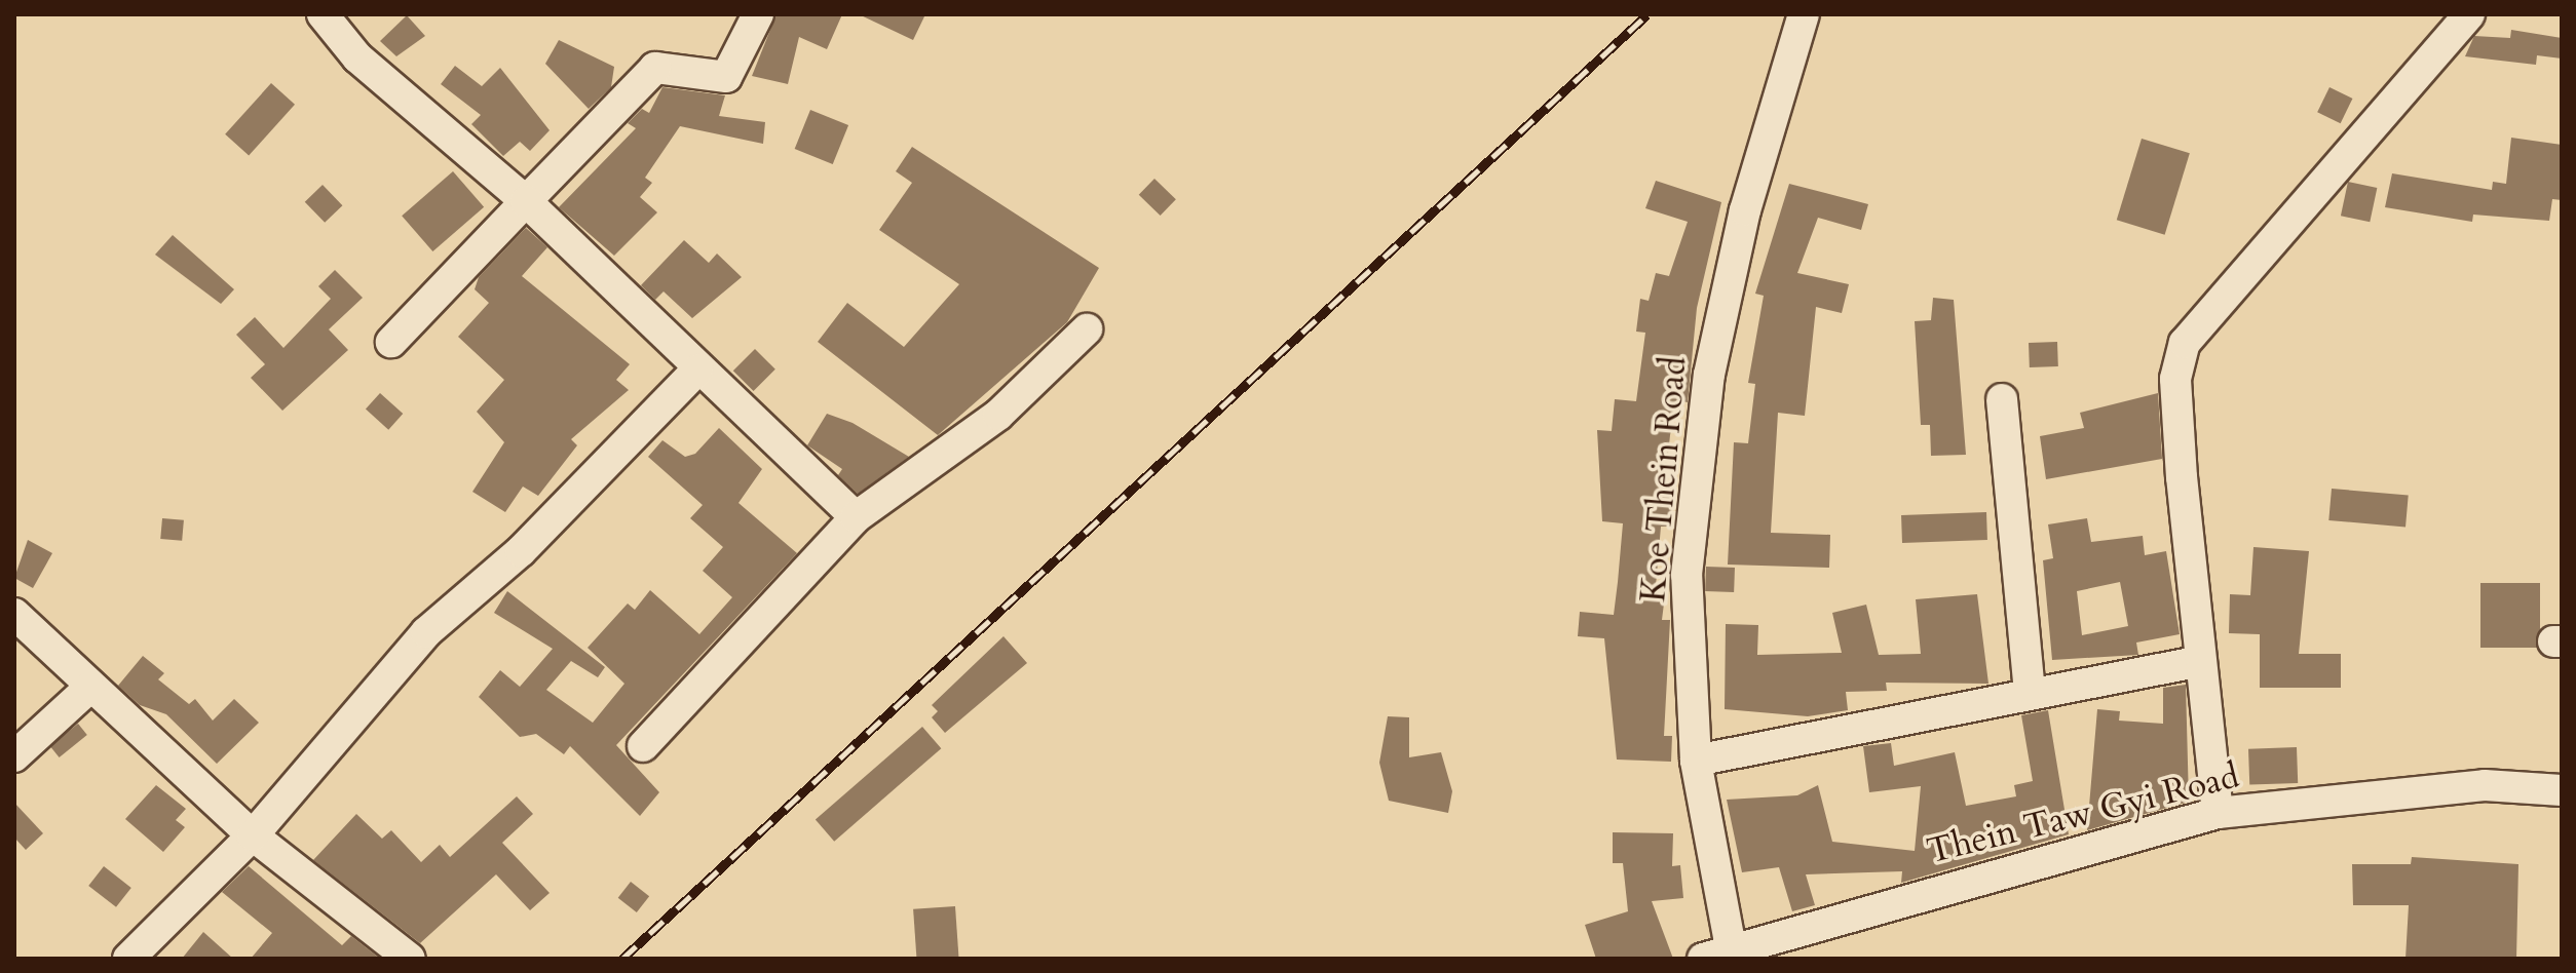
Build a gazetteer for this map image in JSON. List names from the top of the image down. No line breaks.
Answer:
{"streets":{"street":["Koe Thein Road","Thein Taw Gyi Road"]},"crossings":[["Koe Thein Road","Thein Taw Gyi Road"]]}
